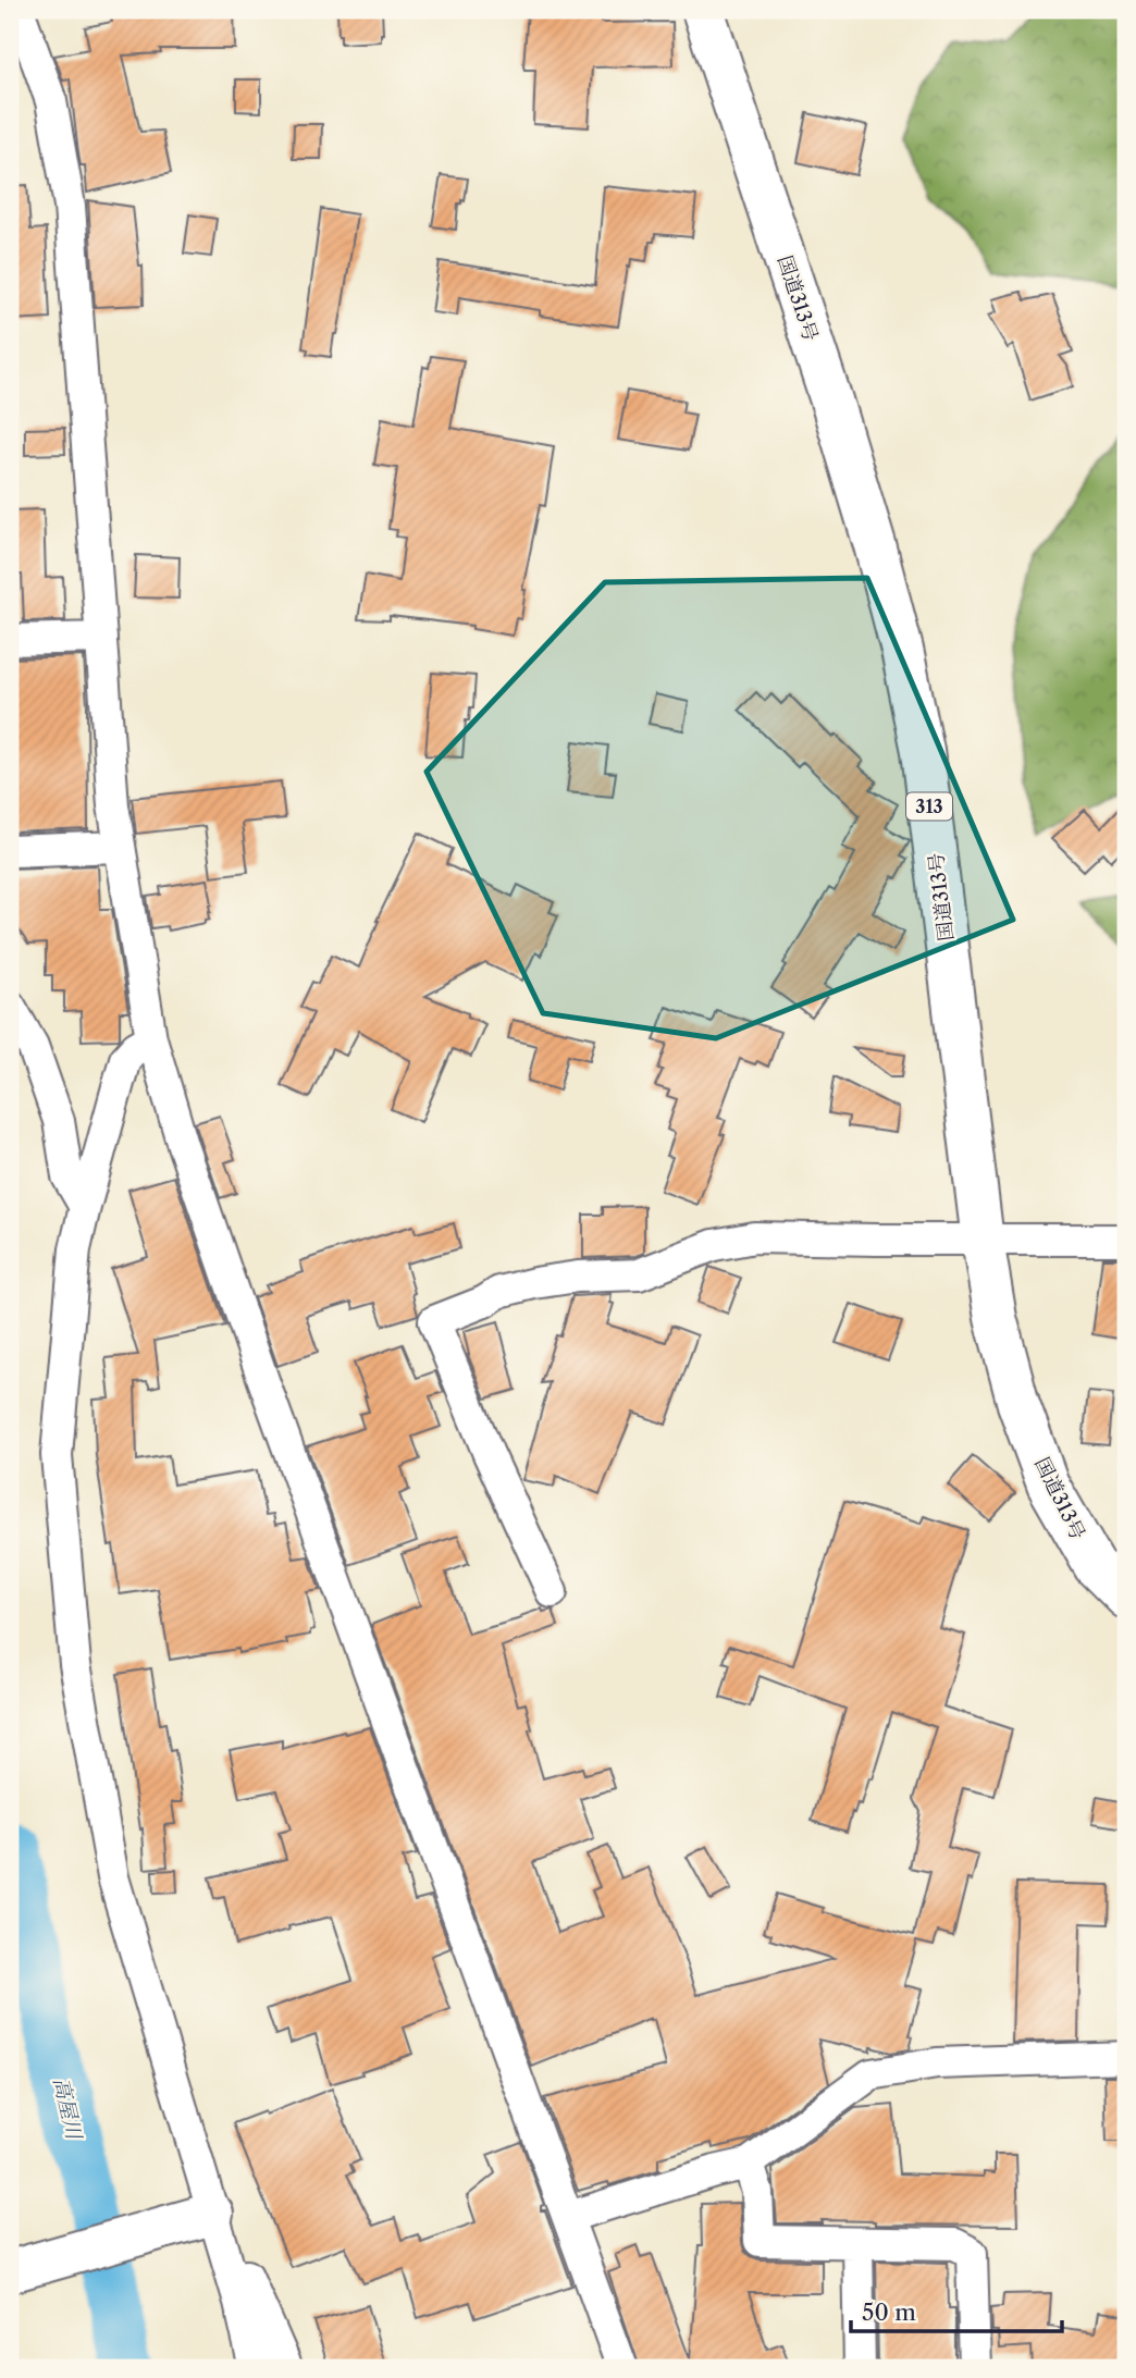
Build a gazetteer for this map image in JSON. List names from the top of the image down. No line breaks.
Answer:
{"streets":{"main road":["国道313号","313"]},"water":["高屋川"],"scale_bar":"50 m"}
